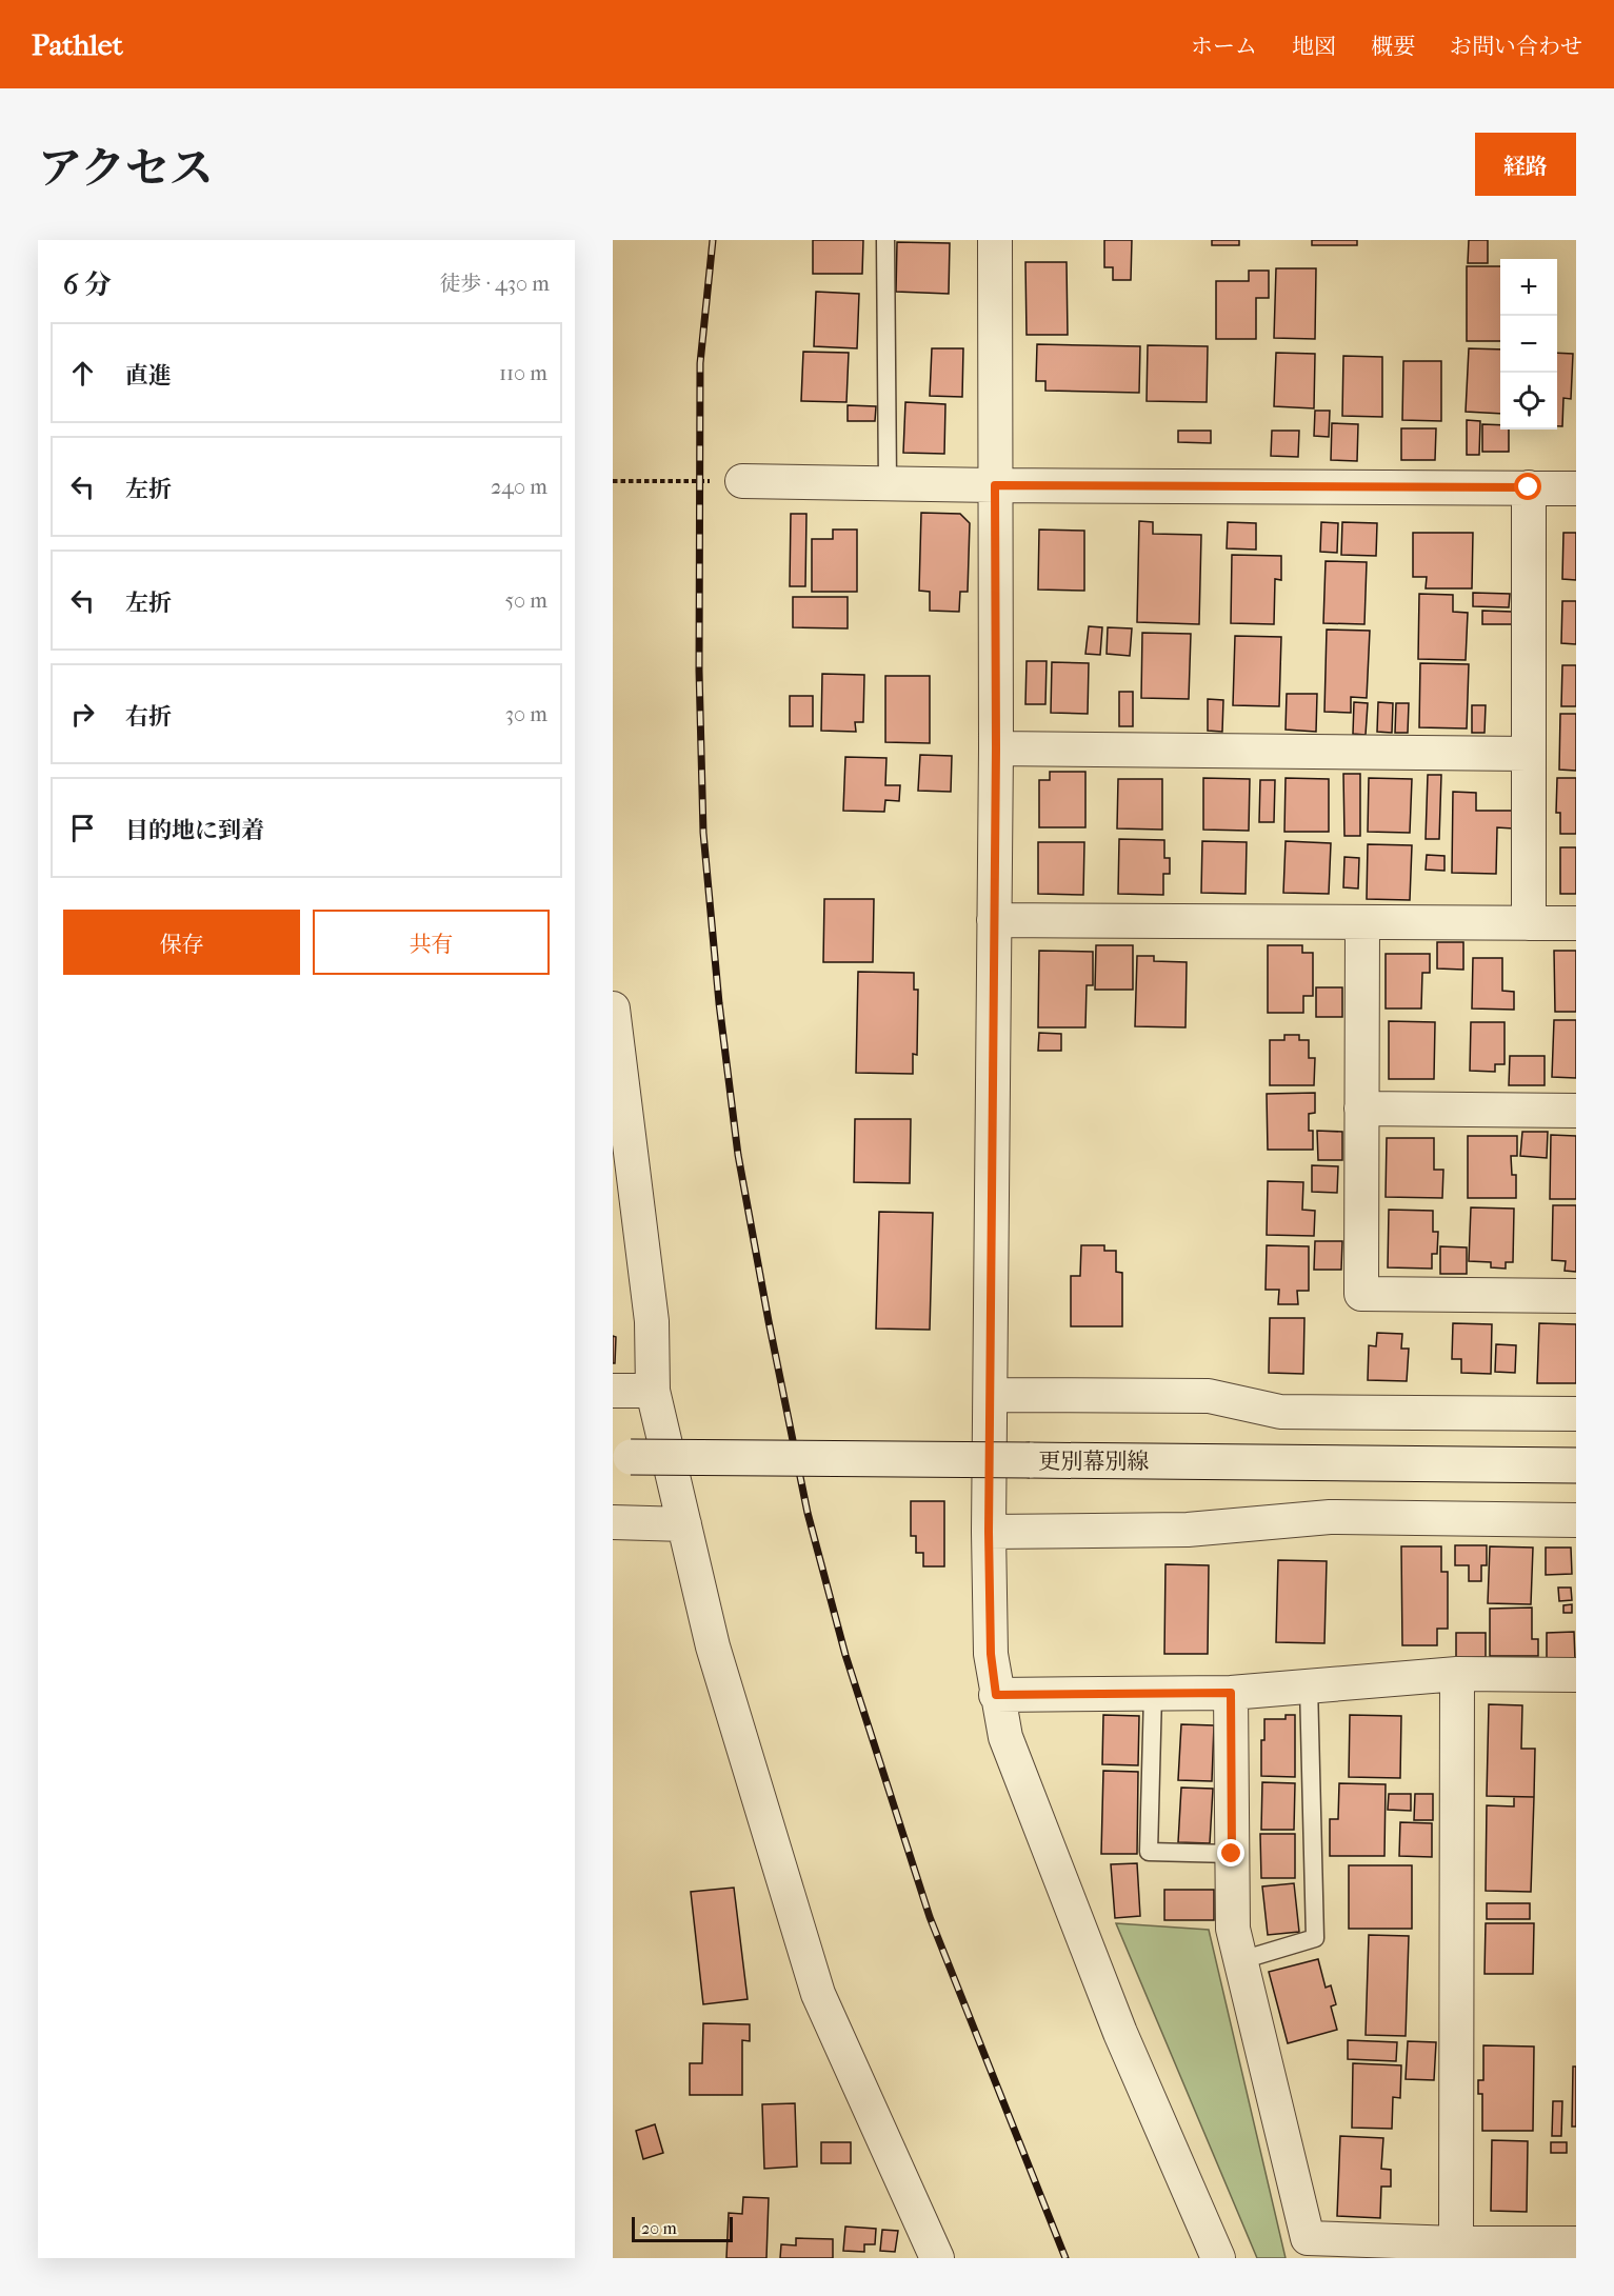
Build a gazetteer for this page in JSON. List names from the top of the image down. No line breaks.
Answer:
{"streets":{"main road":["更別幕別線"]},"scale_bar":"20 m","page":{"header":"Pathlet","nav":["ホーム","地図","概要","お問い合わせ"],"title":"アクセス","buttons":["経路",["保存","共有"]],"heading":["6 分","徒歩 · 430 m"],"map_buttons":["+","−"],"list":[["直進","110 m"],["左折","240 m"],["左折","50 m"],["右折","30 m"],"目的地に到着"],"scale":"20 m"}}
